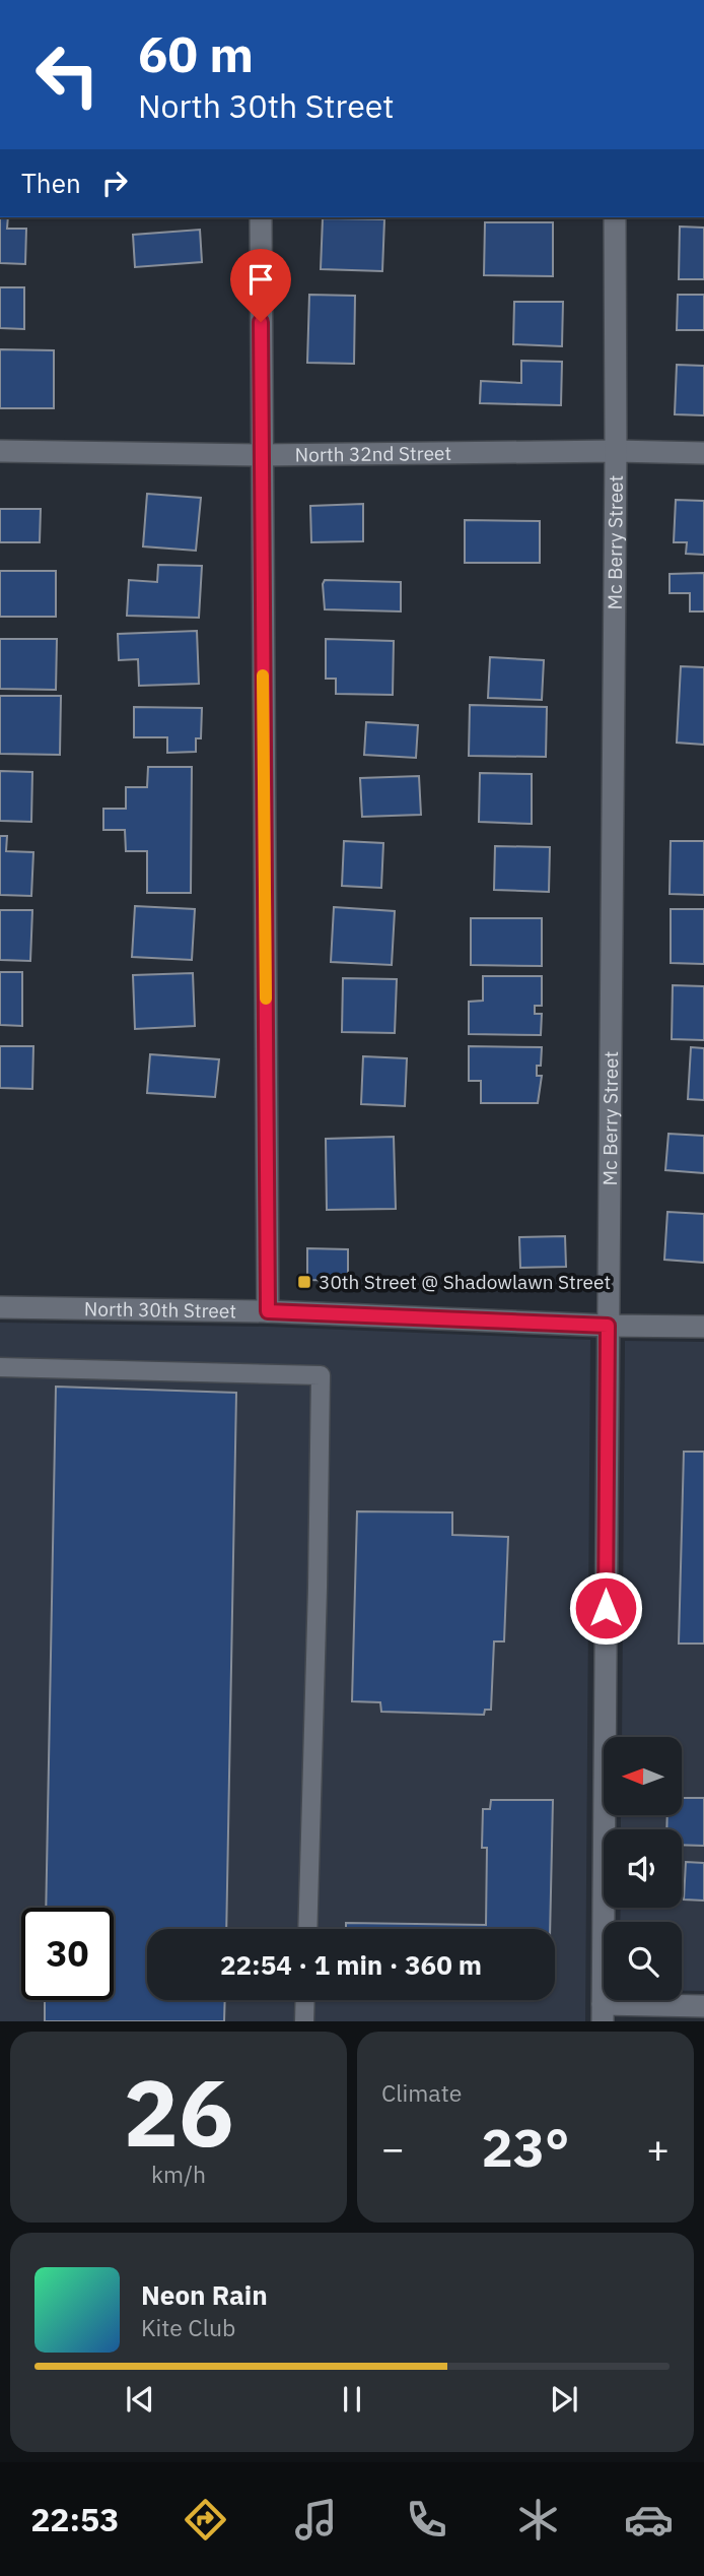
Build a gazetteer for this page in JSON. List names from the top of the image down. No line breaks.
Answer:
{"streets":{"street":["North 32nd Street","Mc Berry Street","North 30th Street"]},"crossings":[["North 32nd Street","Mc Berry Street"],["Mc Berry Street","North 30th Street"]],"places":{"transit":["30th Street @ Shadowlawn Street"]},"north":"left","page":{"turn":["60 m","North 30th Street"],"then":"Then","limit":"30","trip":"22:54 · 1 min · 360 m","tile":[["26","km/h"],"Climate"],"heat":["−","23°","+"],"song":["Neon Rain","Kite Club"],"tabs":"22:53"}}
